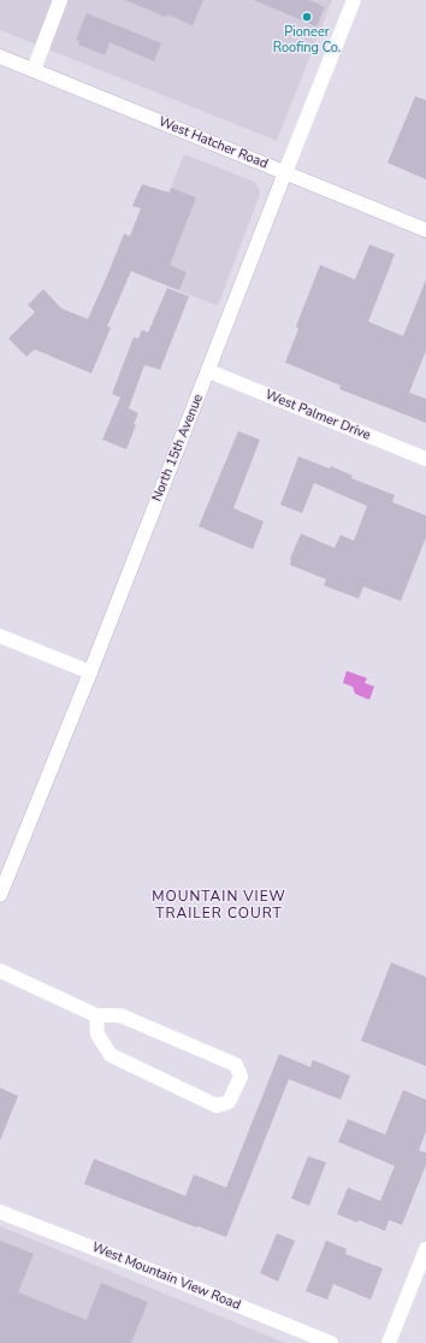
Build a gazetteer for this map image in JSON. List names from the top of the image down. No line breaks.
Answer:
{"streets":{"street":["West Hatcher Road","West Palmer Drive","North 15th Avenue","West Mountain View Road"]},"crossings":[["West Hatcher Road","North 15th Avenue"],["West Palmer Drive","North 15th Avenue"]],"districts":["MOUNTAIN VIEW TRAILER COURT"],"places":["Pioneer Roofing Co."]}
